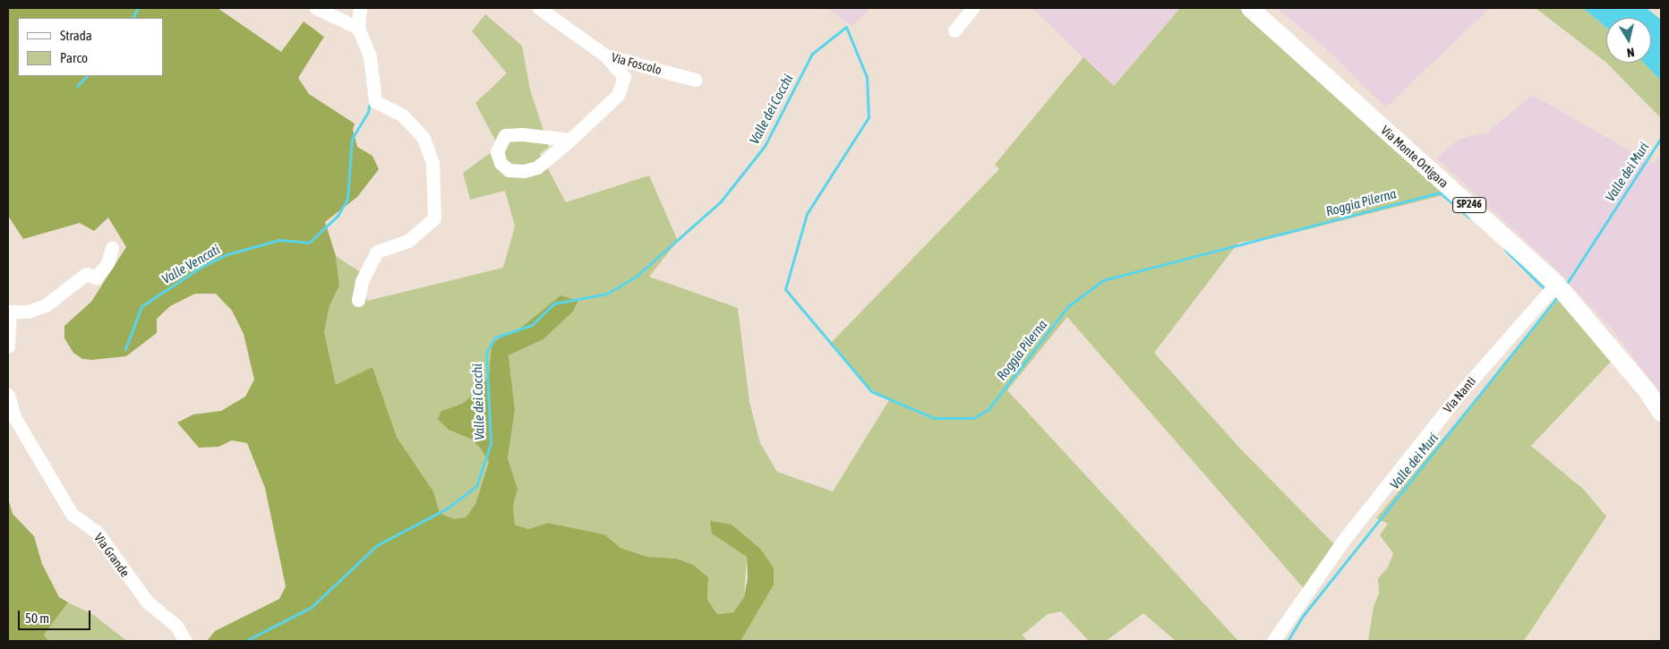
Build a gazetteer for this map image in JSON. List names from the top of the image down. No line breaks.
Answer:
{"streets":{"main road":["Via Monte Ortigara","SP246"],"street":["Via Foscolo","Via Nanti","Via Grande"]},"crossings":[["Via Monte Ortigara","Via Nanti"]],"water":["Valle dei Cocchi","Valle dei Muri","Roggia Pilerna","Valle Vencati"],"legend":["Strada","Parco"],"scale_bar":"50 m","north":"bottom"}
